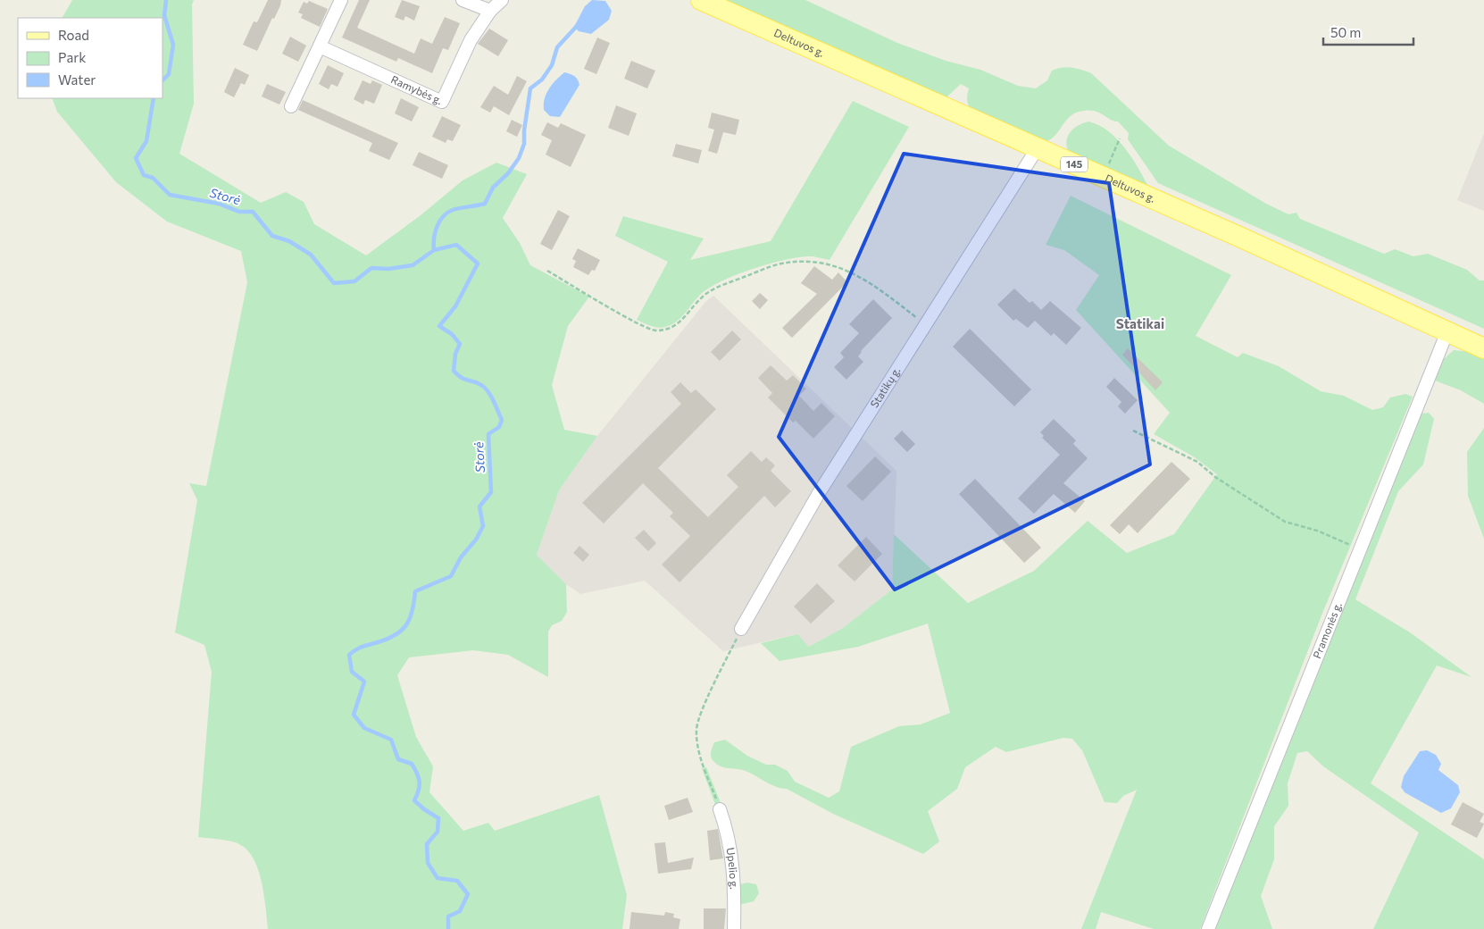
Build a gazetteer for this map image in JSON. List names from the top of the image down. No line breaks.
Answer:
{"streets":{"main road":["Deltuvos g.","145"],"street":["Ramybės g.","Statikų g.","Pramonės g.","Upelio g."]},"crossings":[["Deltuvos g.","Statikų g."],["Deltuvos g.","Pramonės g."]],"districts":["Statikai"],"water":["Storė"],"legend":["Road","Park","Water"],"scale_bar":"50 m"}
